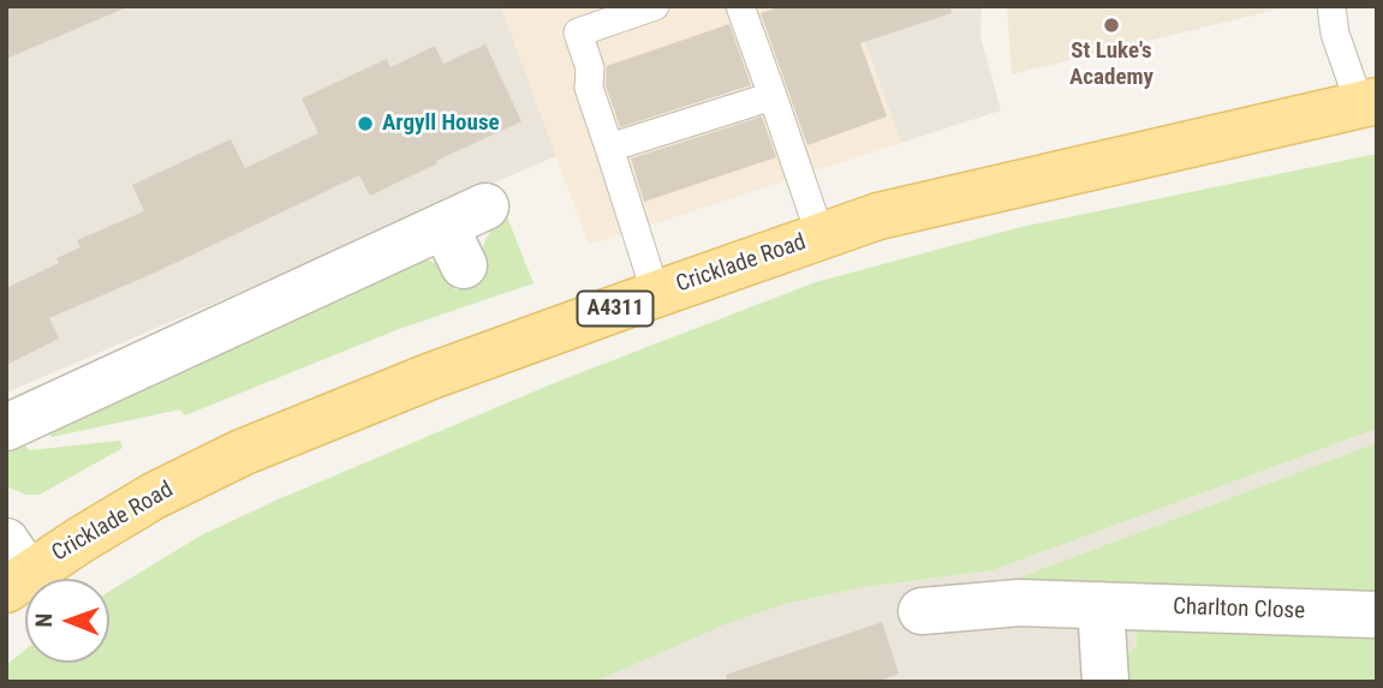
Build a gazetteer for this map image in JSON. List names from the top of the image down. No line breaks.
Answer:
{"streets":{"main road":["Cricklade Road","A4311"],"street":["Charlton Close"]},"places":["St Luke's Academy","Argyll House"],"north":"left"}
